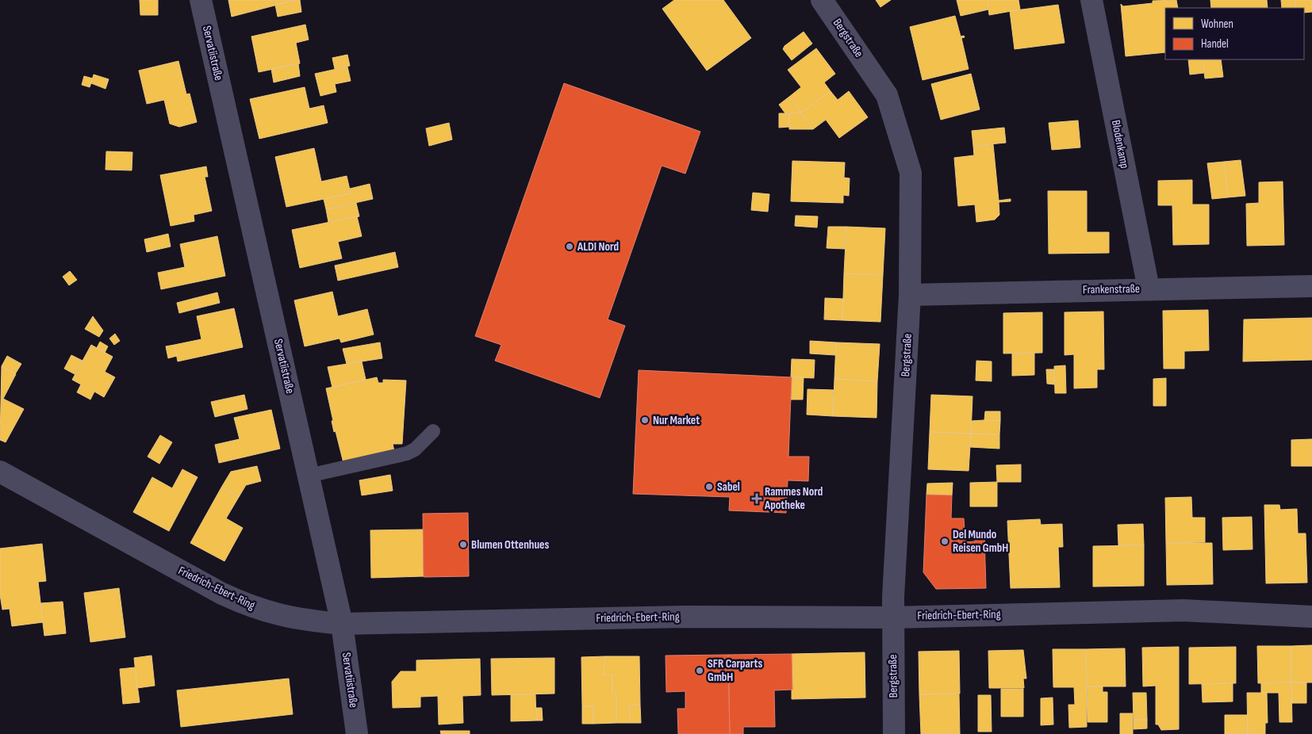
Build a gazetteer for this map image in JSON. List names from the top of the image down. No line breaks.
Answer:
{"streets":{"street":["Bergstraße","Servatiistraße","Blodenkamp","Frankenstraße","Friedrich-Ebert-Ring"]},"crossings":[["Bergstraße","Frankenstraße"],["Bergstraße","Friedrich-Ebert-Ring"],["Servatiistraße","Friedrich-Ebert-Ring"],["Blodenkamp","Frankenstraße"]],"places":{"other":["ALDI Nord","Nur Market","Sabel","Del Mundo Reisen GmbH","Blumen Ottenhues","SFR Carparts GmbH"],"health":["Rammes Nord Apotheke"]},"legend":["Wohnen","Handel"]}
